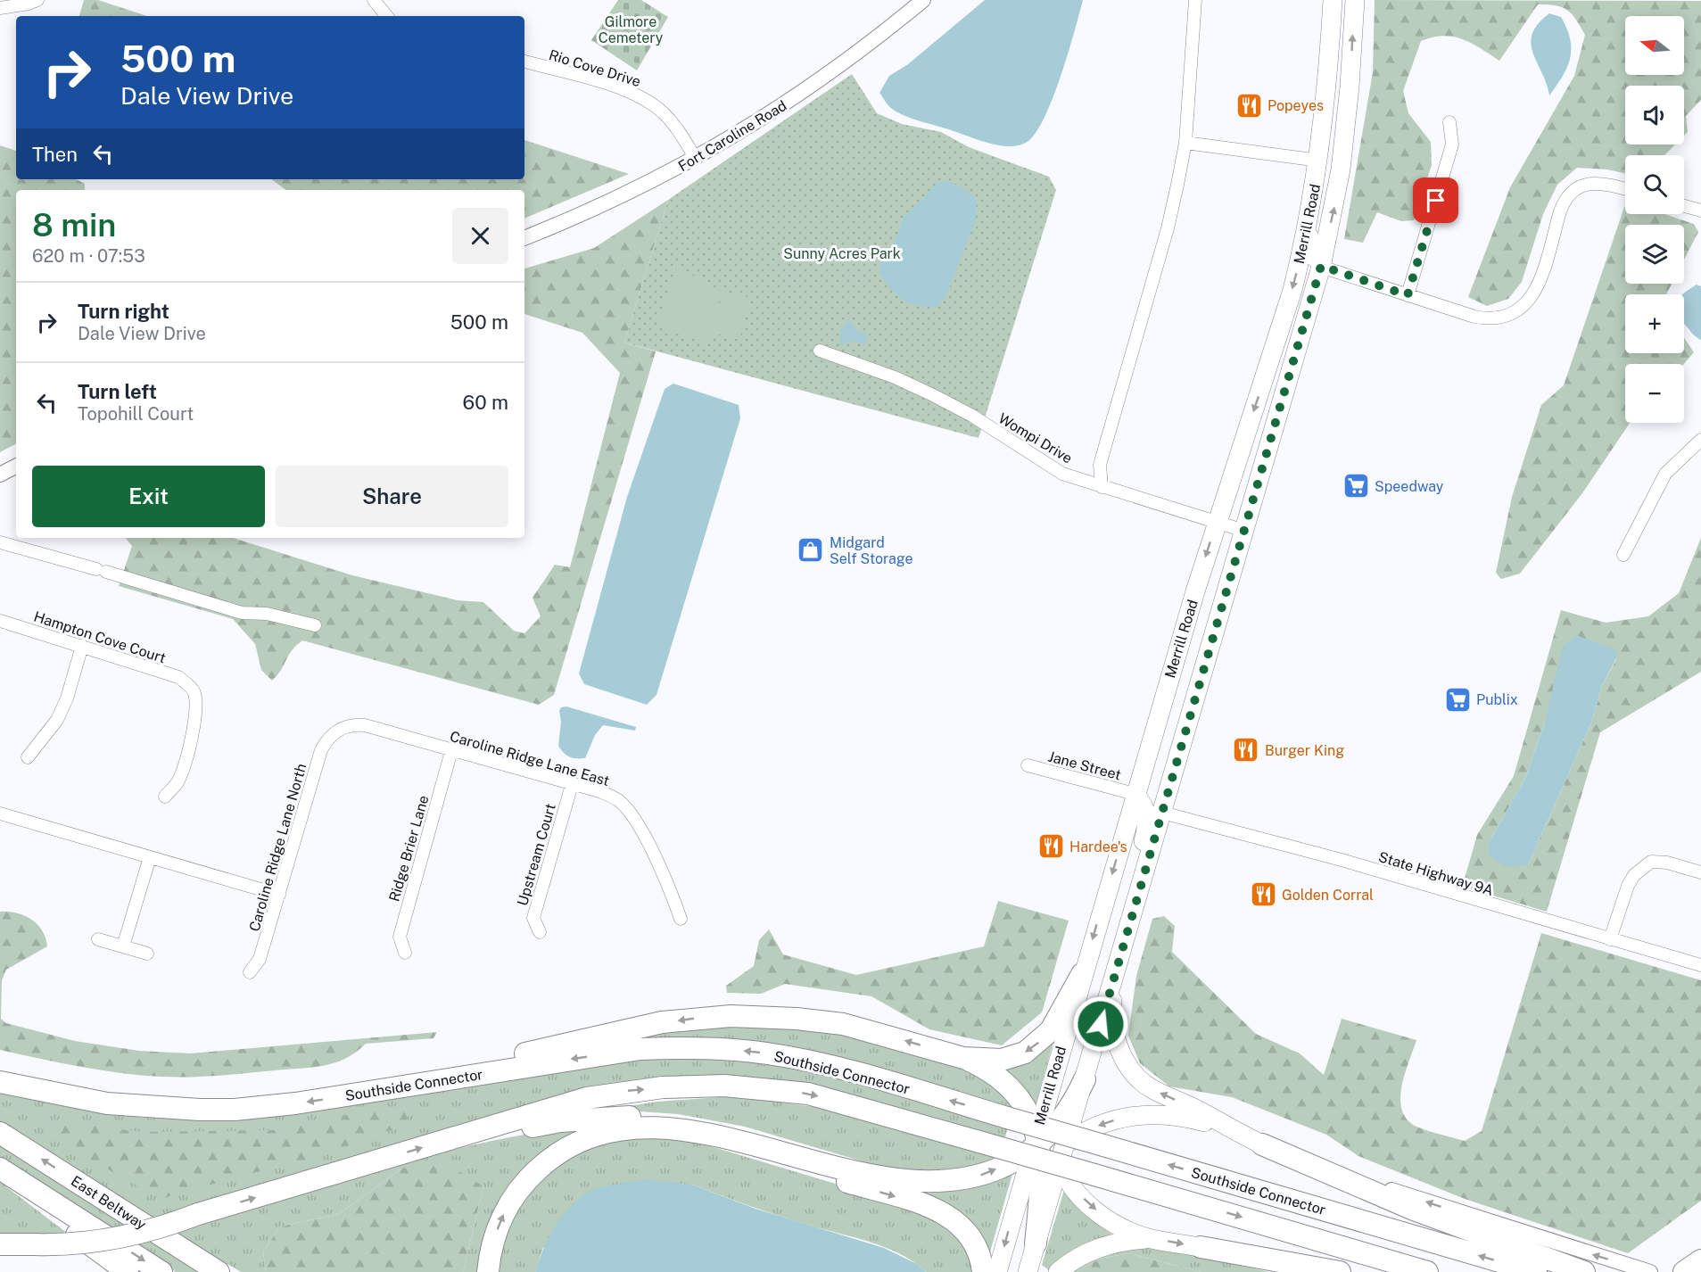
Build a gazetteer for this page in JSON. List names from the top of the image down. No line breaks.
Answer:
{"streets":{"highway":["Southside Connector","East Beltway"],"main road":["Merrill Road"],"street":["Rio Cove Drive","Fort Caroline Road","Wompi Drive","Hampton Cove Court","Caroline Ridge Lane East","Jane Street","Caroline Ridge Lane North","Ridge Brier Lane","Upstream Court","State Highway 9A"]},"crossings":[["Rio Cove Drive","Fort Caroline Road"],["Merrill Road","Wompi Drive"],["Merrill Road","Jane Street"],["Merrill Road","State Highway 9A"],["Caroline Ridge Lane East","Caroline Ridge Lane North"],["Caroline Ridge Lane East","Ridge Brier Lane"],["Caroline Ridge Lane East","Upstream Court"]],"parks":["Gilmore Cemetery","Sunny Acres Park"],"places":{"restaurant":["Popeyes","Burger King","Hardee's","Golden Corral"],"supermarket":["Speedway","Publix"],"shop":["Midgard Self Storage"]},"north":"left","page":{"map_buttons":["+","−"],"turn":["500 m","Dale View Drive"],"then":"Then","heading":["8 min","620 m · 07:53"],"list":[{"name":"Turn right","note":"Dale View Drive","value":"500 m"},{"name":"Turn left","note":"Topohill Court","value":"60 m"}],"buttons":["Exit","Share"]}}
